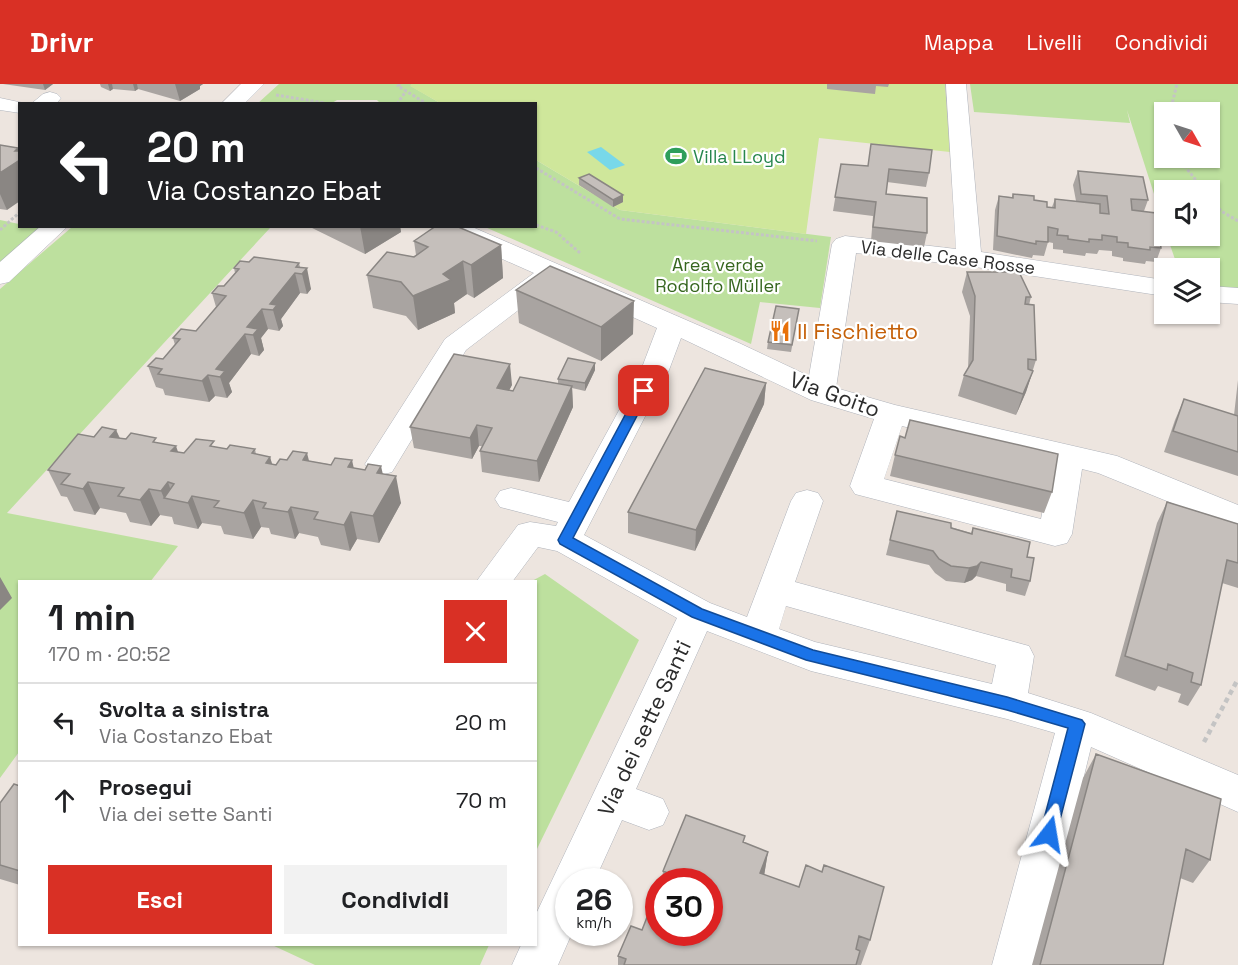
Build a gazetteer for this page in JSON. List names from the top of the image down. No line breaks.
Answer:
{"streets":{"street":["Via delle Case Rosse","Via Goito","Via dei sette Santi"]},"crossings":[["Via delle Case Rosse","Via Goito"]],"parks":["Area verde Rodolfo Müller"],"places":{"sports":["Villa LLoyd"],"restaurant":["Il Fischietto"]},"north":"bottom right","page":{"header":"Drivr","nav":["Mappa","Livelli","Condividi"],"turn":["20 m","Via Costanzo Ebat"],"heading":["1 min","170 m · 20:52"],"list":[{"name":"Svolta a sinistra","note":"Via Costanzo Ebat","value":"20 m"},{"name":"Prosegui","note":"Via dei sette Santi","value":"70 m"}],"buttons":["Esci","Condividi"],"speed":"26 km/h","limit":"30"}}
